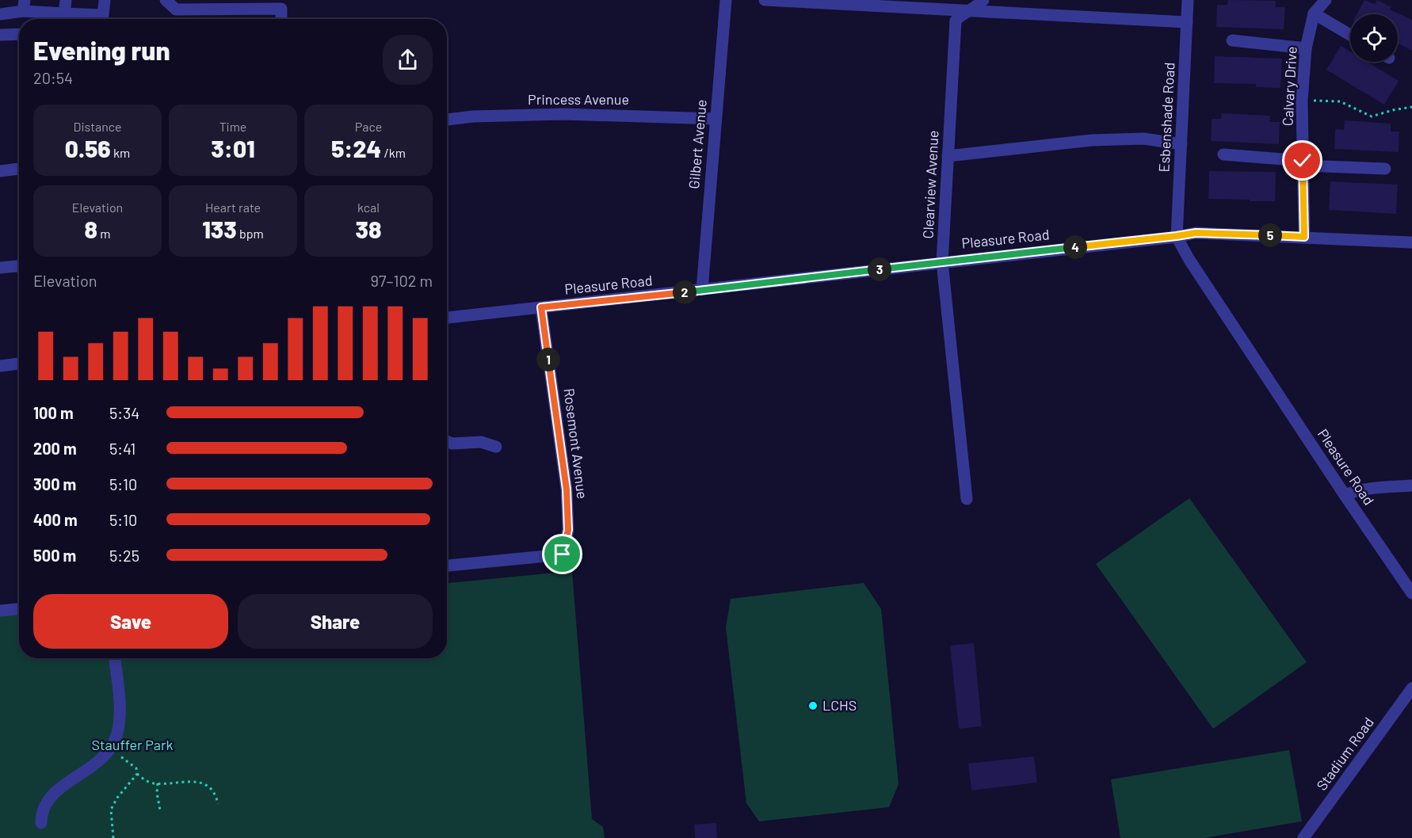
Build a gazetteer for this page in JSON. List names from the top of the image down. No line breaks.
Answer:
{"streets":{"street":["Calvary Drive","Princess Avenue","Esbenshade Road","Gilbert Avenue","Clearview Avenue","Pleasure Road","Rosemont Avenue","Stadium Road"]},"crossings":[["Princess Avenue","Gilbert Avenue"],["Esbenshade Road","Pleasure Road"],["Gilbert Avenue","Pleasure Road"],["Clearview Avenue","Pleasure Road"],["Pleasure Road","Rosemont Avenue"]],"parks":["Stauffer Park"],"places":["LCHS"],"page":{"heading":["Evening run","20:54"],"stats":[["Distance","0.56 km"],["Time","3:01"],["Pace","5:24 /km"],["Elevation","8 m"],["Heart rate","133 bpm"],["kcal","38"]],"pins":["5","4","3","2","1"],"chart":["Elevation","97–102 m"],"list":[{"name":"100 m","note":"5:34"},{"name":"200 m","note":"5:41"},{"name":"300 m","note":"5:10"},{"name":"400 m","note":"5:10"},{"name":"500 m","note":"5:25"}],"buttons":["Save","Share"]}}
